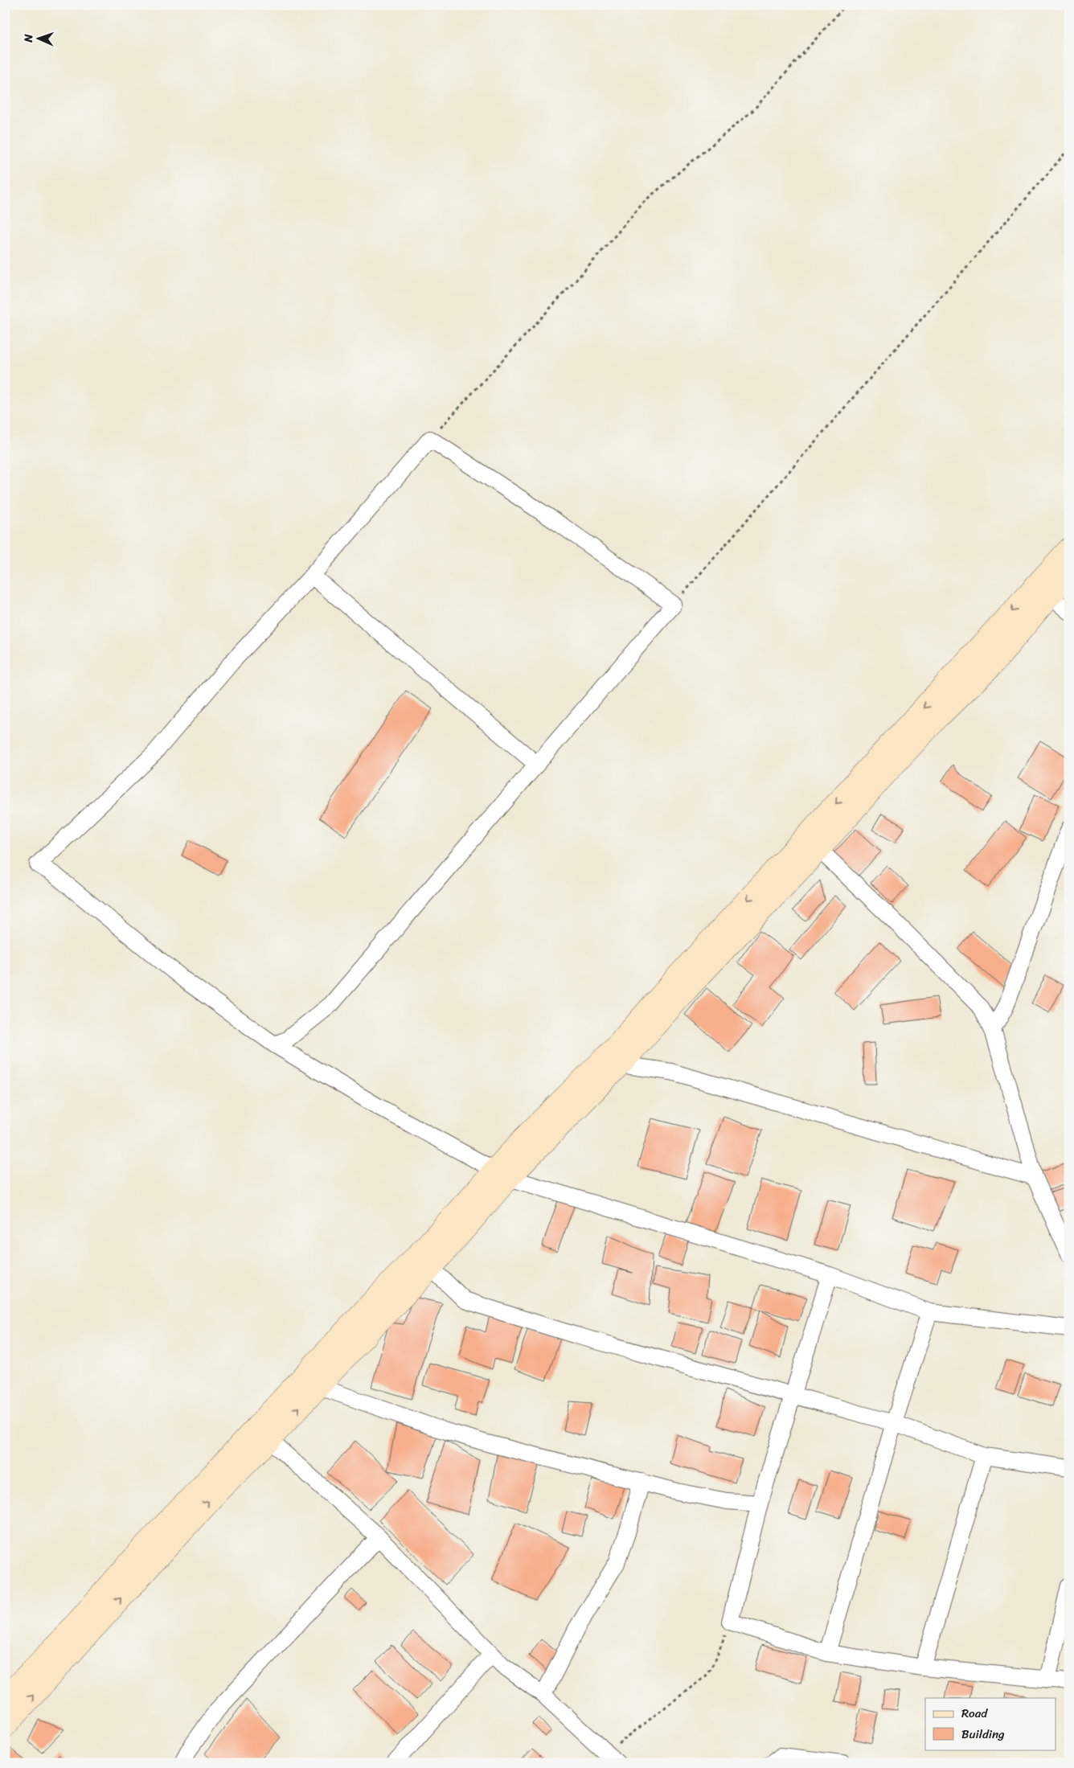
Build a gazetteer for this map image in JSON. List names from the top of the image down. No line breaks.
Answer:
{"legend":["Road","Building"],"north":"left"}
